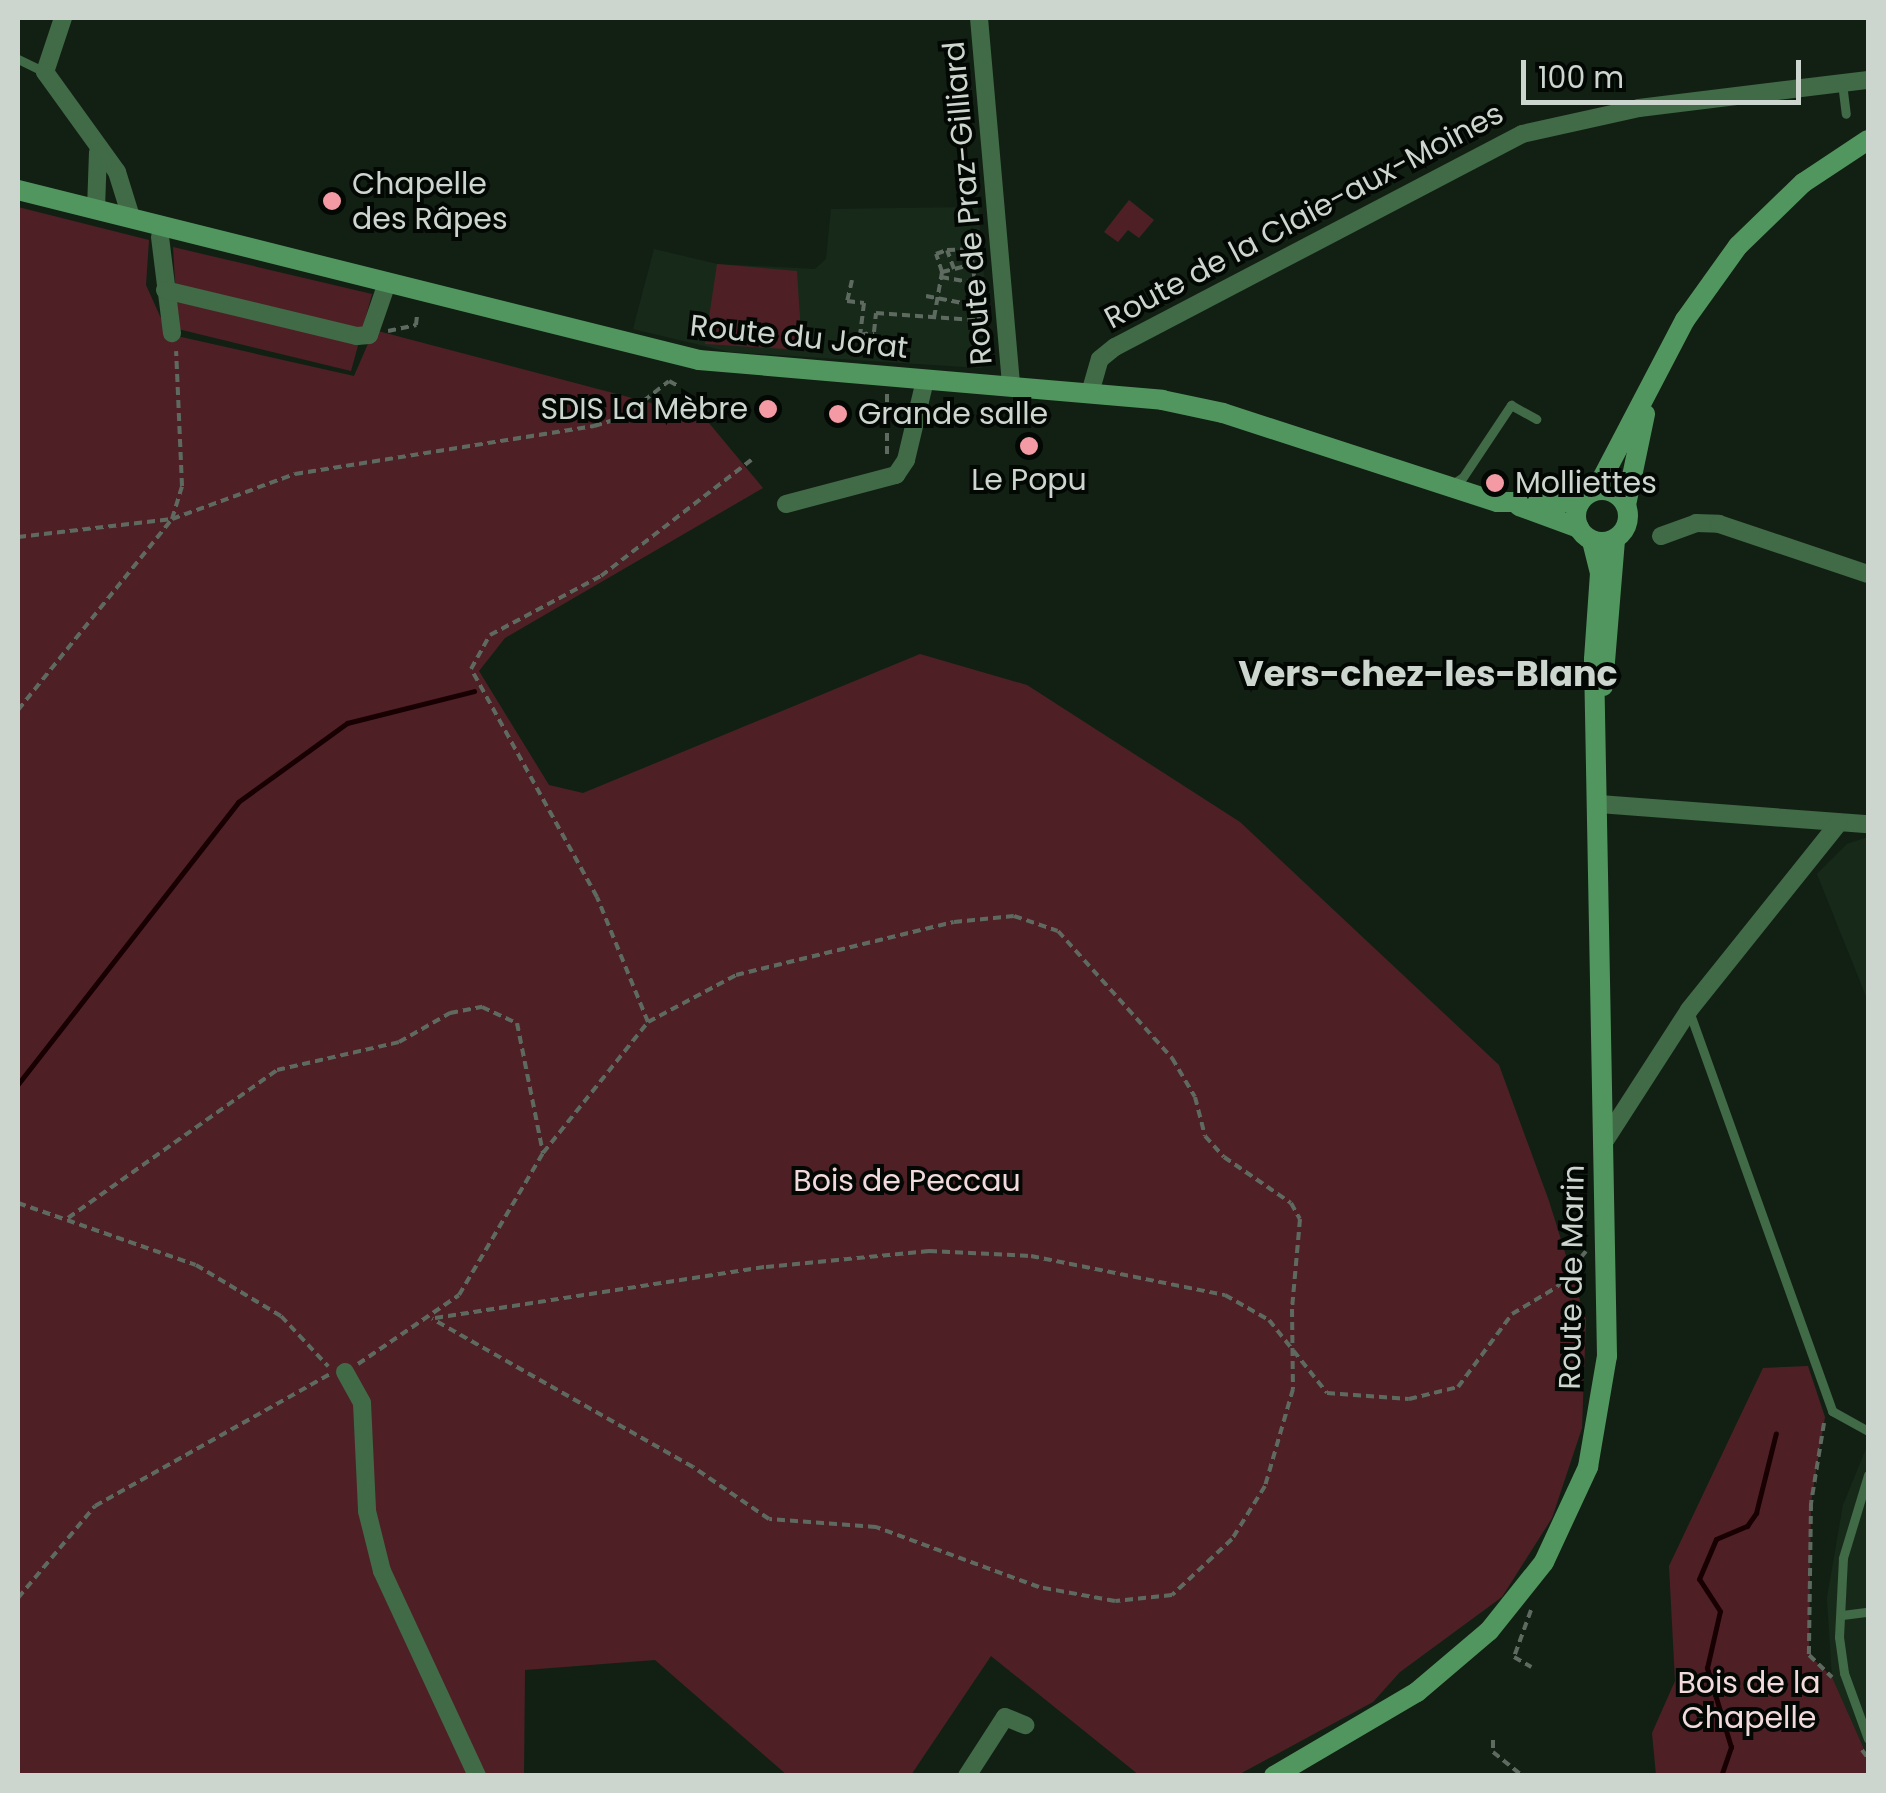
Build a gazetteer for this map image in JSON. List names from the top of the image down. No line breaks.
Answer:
{"streets":{"main road":["Route du Jorat","Route de Marin"],"street":["Route de Praz-Gilliard","Route de la Claie-aux-Moines"]},"crossings":[["Route de Praz-Gilliard","Route du Jorat"],["Route de la Claie-aux-Moines","Route du Jorat"],["Route du Jorat","Route de Marin"]],"districts":["Vers-chez-les-Blanc"],"parks":["Bois de Peccau","Bois de la Chapelle"],"places":["Chapelle des Râpes","SDIS La Mèbre","Grande salle","Le Popu","Molliettes"],"scale_bar":"100 m"}
